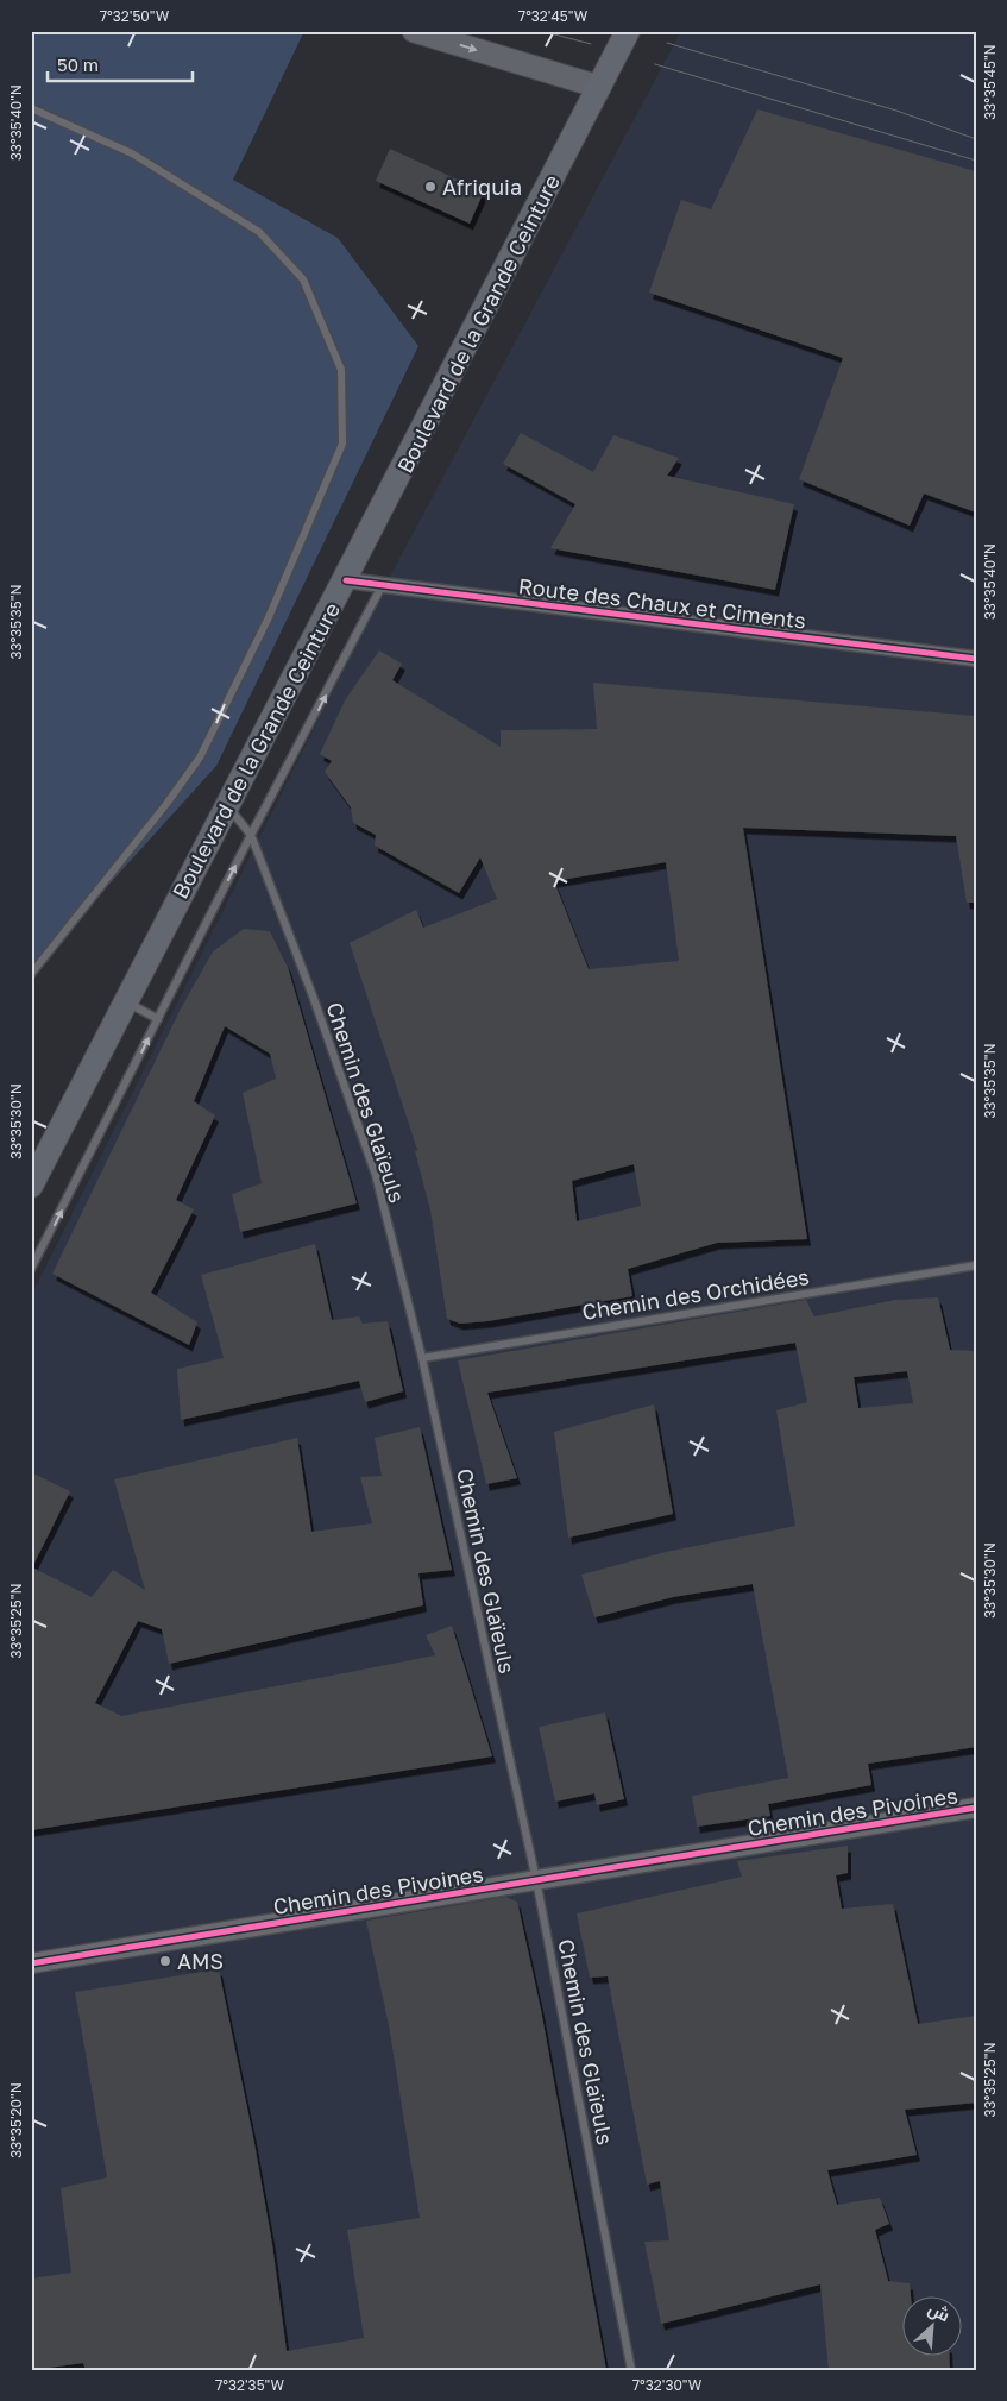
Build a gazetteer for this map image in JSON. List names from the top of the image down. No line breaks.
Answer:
{"streets":{"main road":["Boulevard de la Grande Ceinture"],"street":["Route des Chaux et Ciments","Chemin des Pivoines"],"lane":["Chemin des Glaïeuls","Chemin des Orchidées"]},"crossings":[["Boulevard de la Grande Ceinture","Route des Chaux et Ciments"],["Boulevard de la Grande Ceinture","Chemin des Glaïeuls"],["Chemin des Glaïeuls","Chemin des Orchidées"],["Chemin des Glaïeuls","Chemin des Pivoines"]],"places":["Afriquia","AMS"],"scale_bar":"50 m","north":"top right","coordinates":["7°32'50\"W","7°32'45\"W","33°35'45\"N","33°35'40\"N","33°35'35\"N","33°35'30\"N","33°35'25\"N","33°35'20\"N","7°32'35\"W","7°32'30\"W"]}
